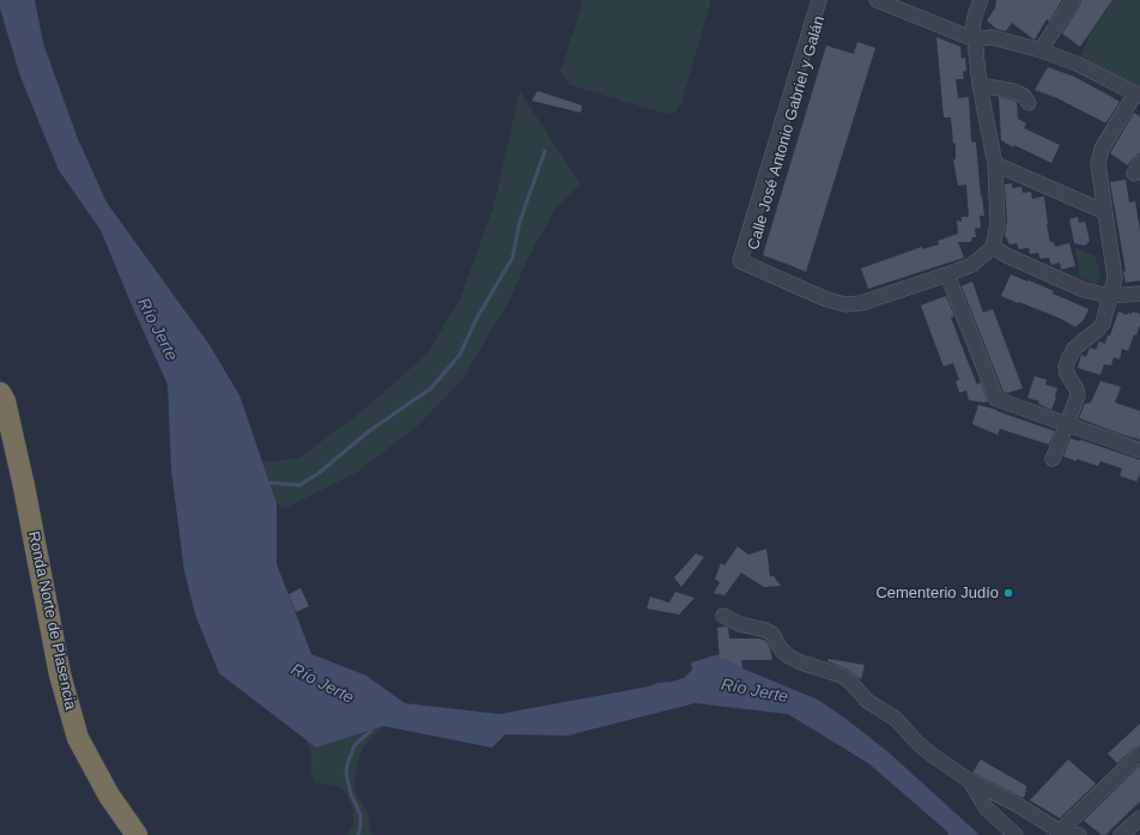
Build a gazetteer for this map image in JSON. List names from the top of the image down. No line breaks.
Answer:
{"streets":{"highway":["Ronda Norte de Plasencia"],"street":["Calle José Antonio Gabriel y Galán"]},"water":["Río Jerte"],"places":["Cementerio Judío"]}
